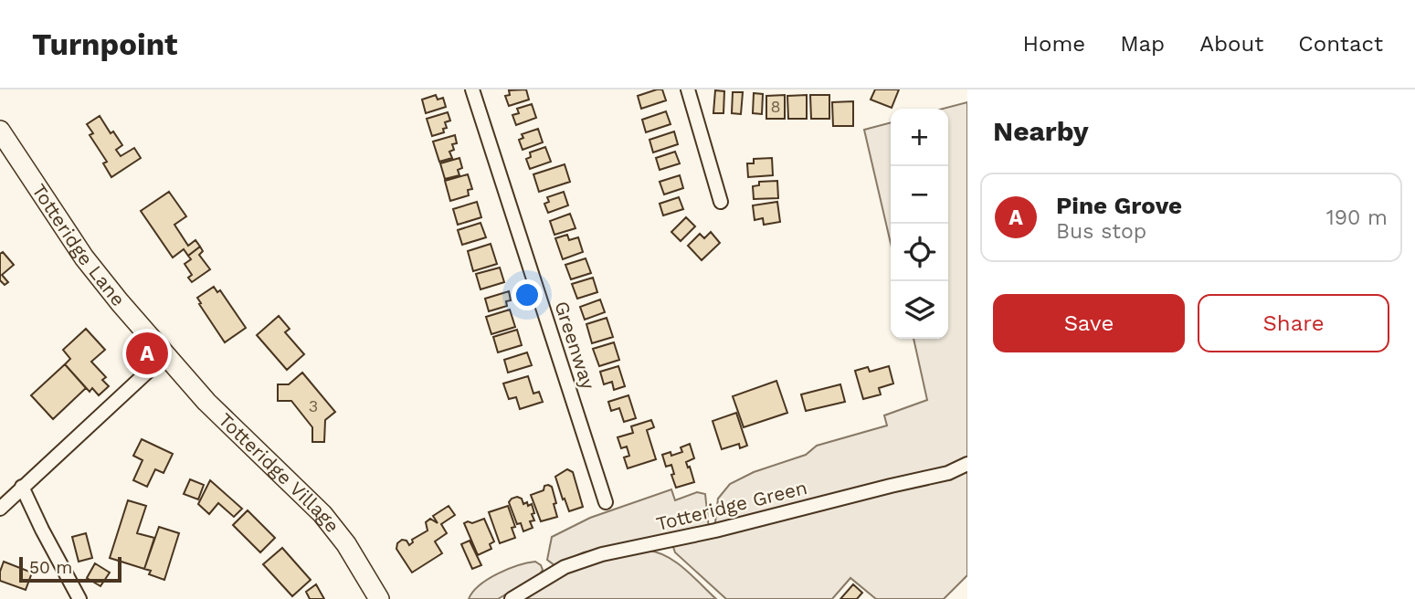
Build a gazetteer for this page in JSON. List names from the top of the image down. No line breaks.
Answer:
{"streets":{"main road":["Totteridge Lane","Totteridge Village"],"street":["Greenway","Totteridge Green"]},"crossings":[["Totteridge Lane","Totteridge Village"]],"house_numbers":["8","3"],"scale_bar":"50 m","page":{"header":"Turnpoint","nav":["Home","Map","About","Contact"],"heading":"Nearby","map_buttons":["+","−"],"list":[{"mark":"A","name":"Pine Grove","note":"Bus stop","value":"190 m"}],"buttons":["Save","Share"],"pins":"A","scale":"50 m"}}
